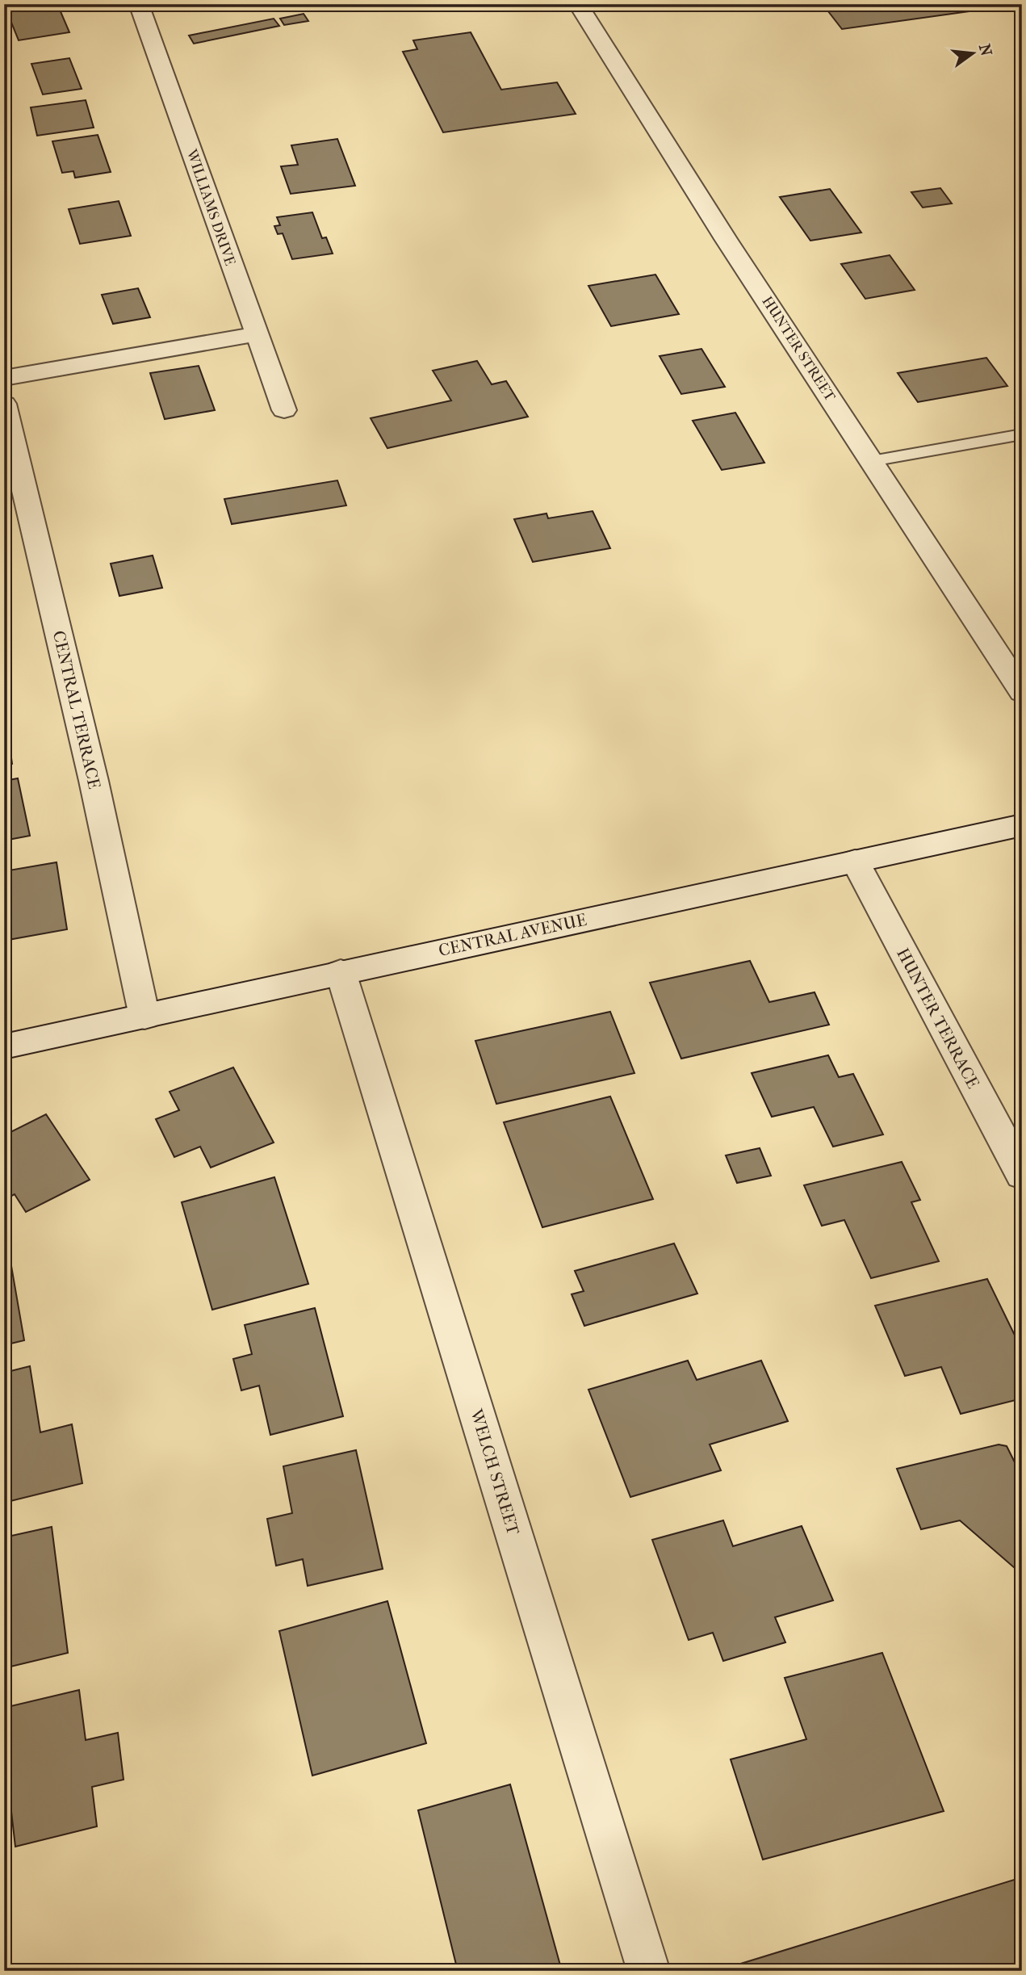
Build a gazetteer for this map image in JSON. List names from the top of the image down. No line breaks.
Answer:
{"streets":{"street":["WILLIAMS DRIVE","HUNTER STREET","CENTRAL TERRACE","CENTRAL AVENUE","HUNTER TERRACE","WELCH STREET"]},"crossings":[["CENTRAL TERRACE","CENTRAL AVENUE"],["CENTRAL AVENUE","HUNTER TERRACE"],["CENTRAL AVENUE","WELCH STREET"]],"north":"right"}
